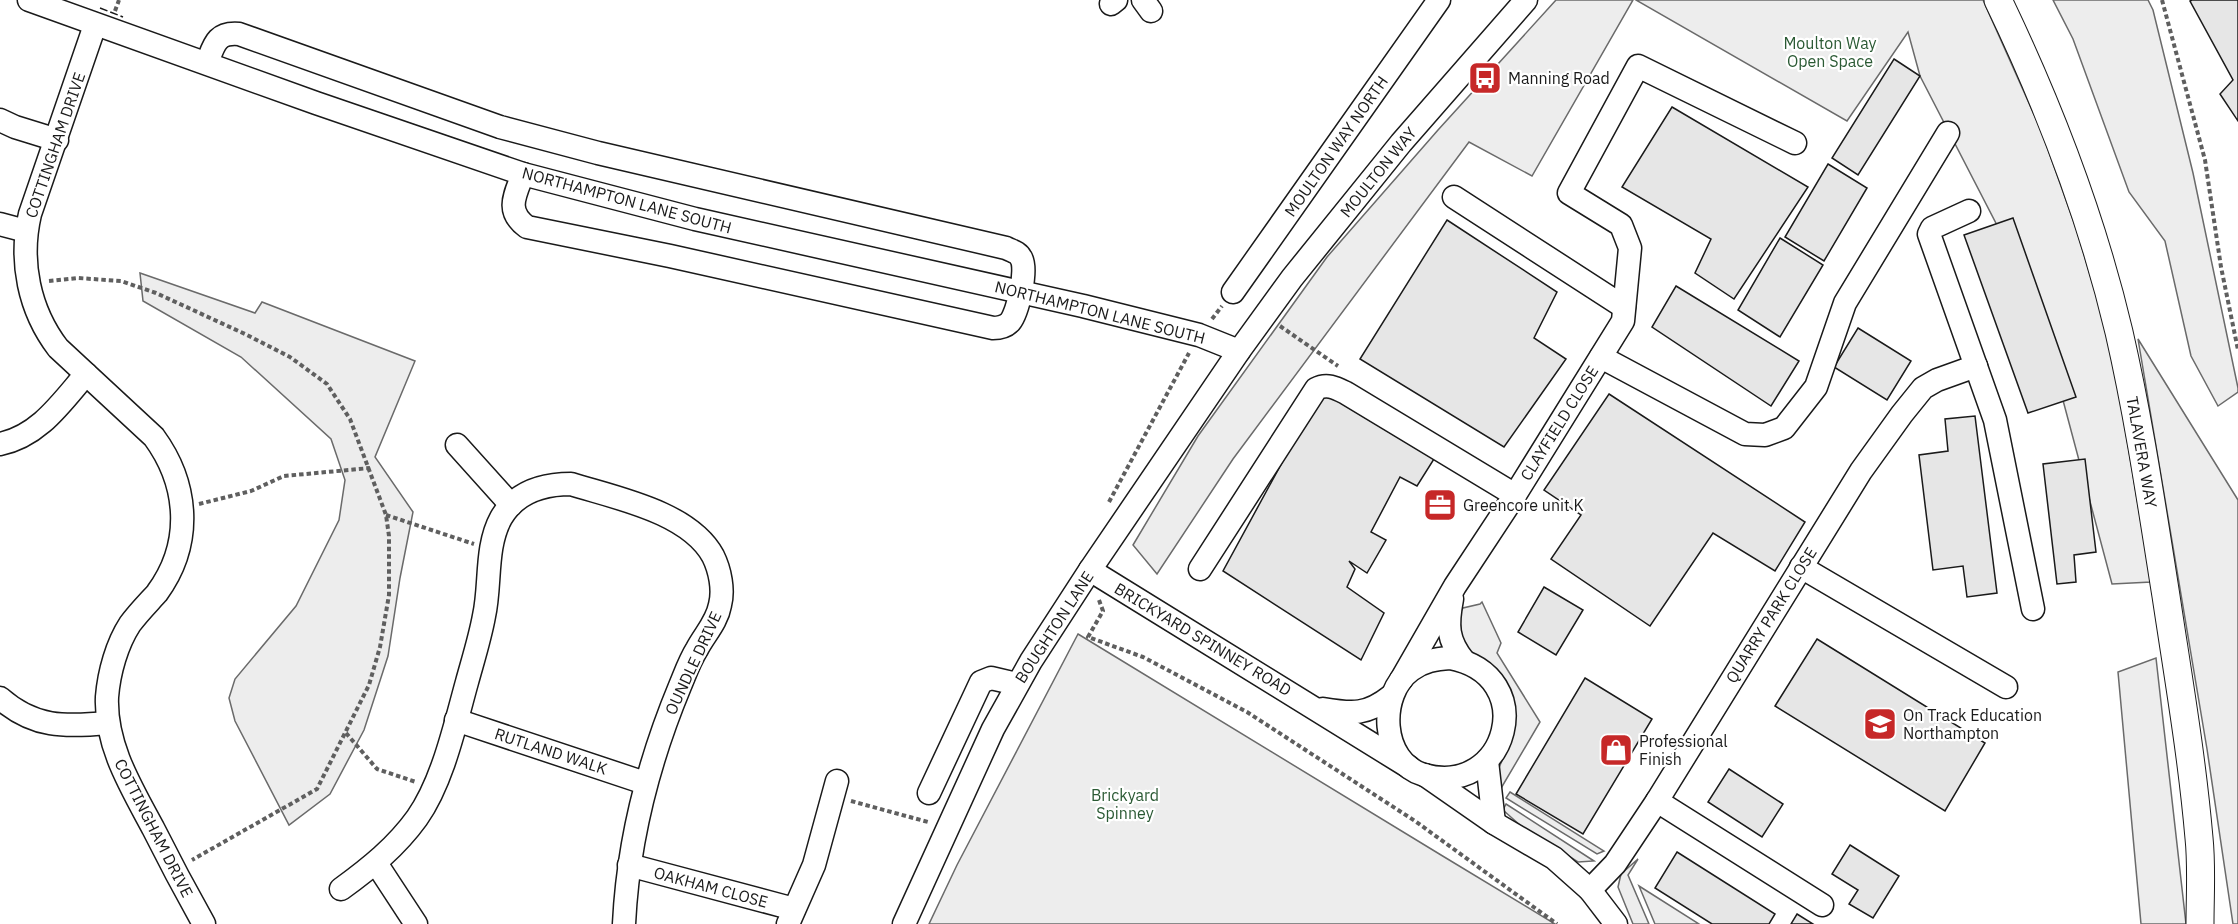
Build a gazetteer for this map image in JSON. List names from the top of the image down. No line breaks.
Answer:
{"streets":{"main road":["TALAVERA WAY"],"street":["COTTINGHAM DRIVE","MOULTON WAY NORTH","MOULTON WAY","NORTHAMPTON LANE SOUTH","CLAYFIELD CLOSE","QUARRY PARK CLOSE","BOUGHTON LANE","BRICKYARD SPINNEY ROAD","OUNDLE DRIVE","RUTLAND WALK","OAKHAM CLOSE"]},"crossings":[["COTTINGHAM DRIVE","NORTHAMPTON LANE SOUTH"],["MOULTON WAY","NORTHAMPTON LANE SOUTH"],["MOULTON WAY","BOUGHTON LANE"],["NORTHAMPTON LANE SOUTH","BOUGHTON LANE"],["CLAYFIELD CLOSE","BRICKYARD SPINNEY ROAD"],["QUARRY PARK CLOSE","BRICKYARD SPINNEY ROAD"],["BOUGHTON LANE","BRICKYARD SPINNEY ROAD"],["OUNDLE DRIVE","RUTLAND WALK"],["OUNDLE DRIVE","OAKHAM CLOSE"]],"parks":["Moulton Way Open Space","Brickyard Spinney"],"places":{"bus stop":["Manning Road"],"office":["Greencore unit K"],"school or university":["On Track Education Northampton"],"shop":["Professional Finish"]}}
